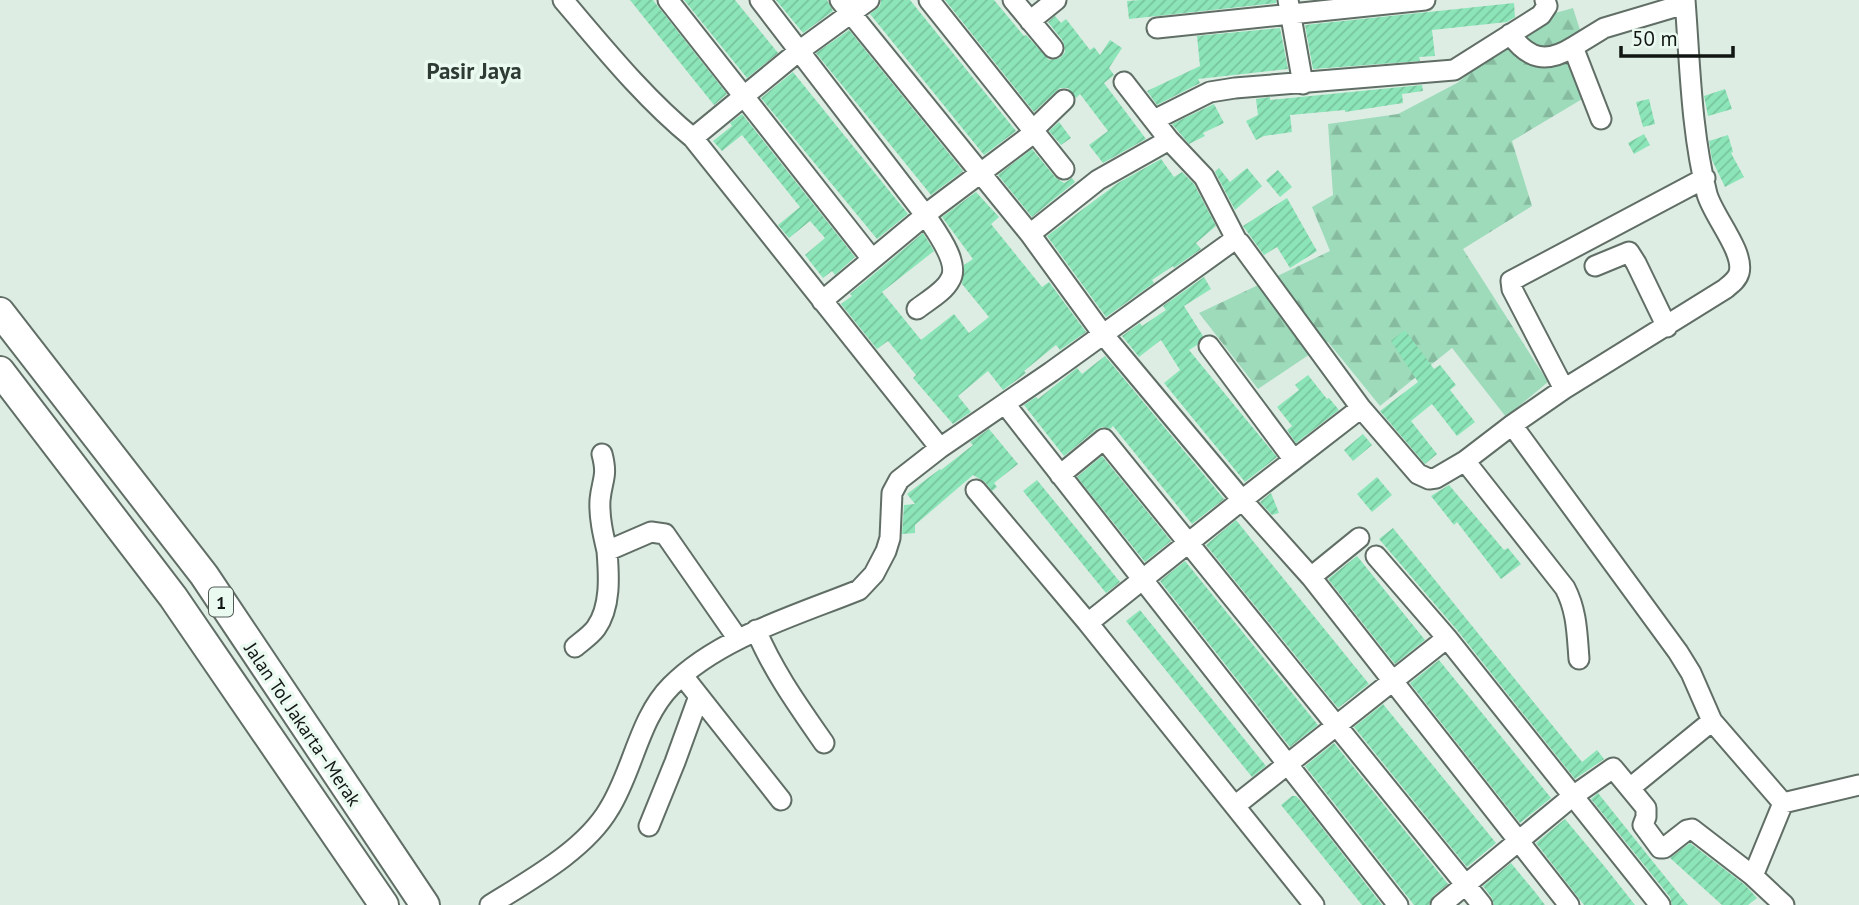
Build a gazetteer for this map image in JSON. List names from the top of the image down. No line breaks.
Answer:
{"streets":{"highway":["1","Jalan Tol Jakarta–Merak"]},"districts":["Pasir Jaya"],"scale_bar":"50 m"}
